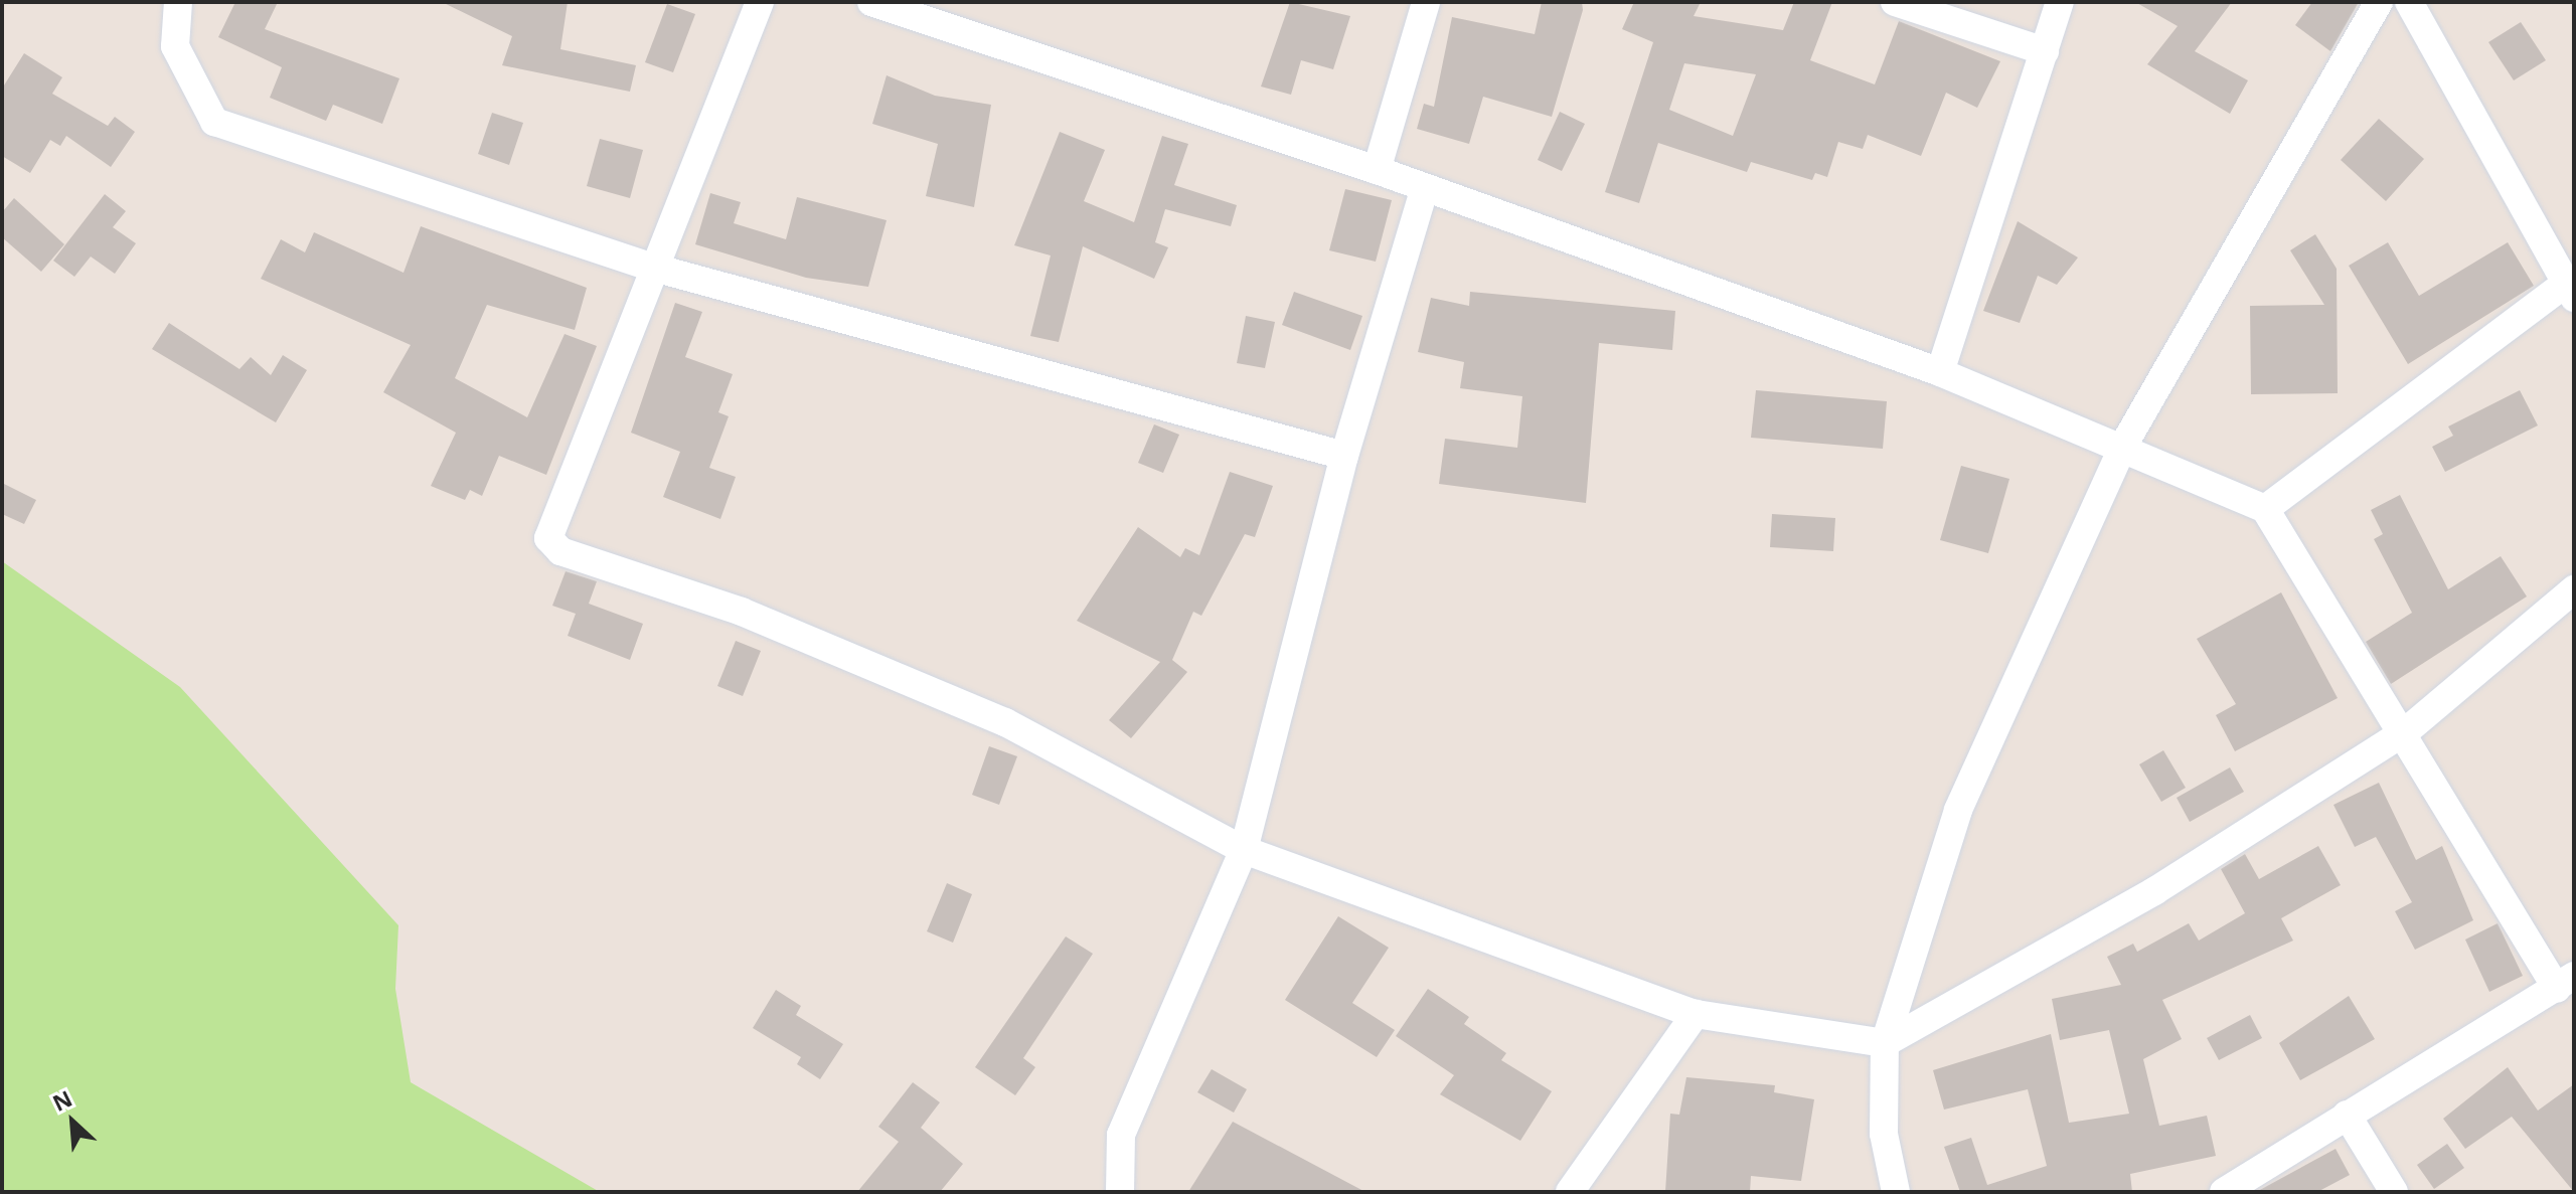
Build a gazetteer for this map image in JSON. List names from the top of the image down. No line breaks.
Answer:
{"north":"top left"}
